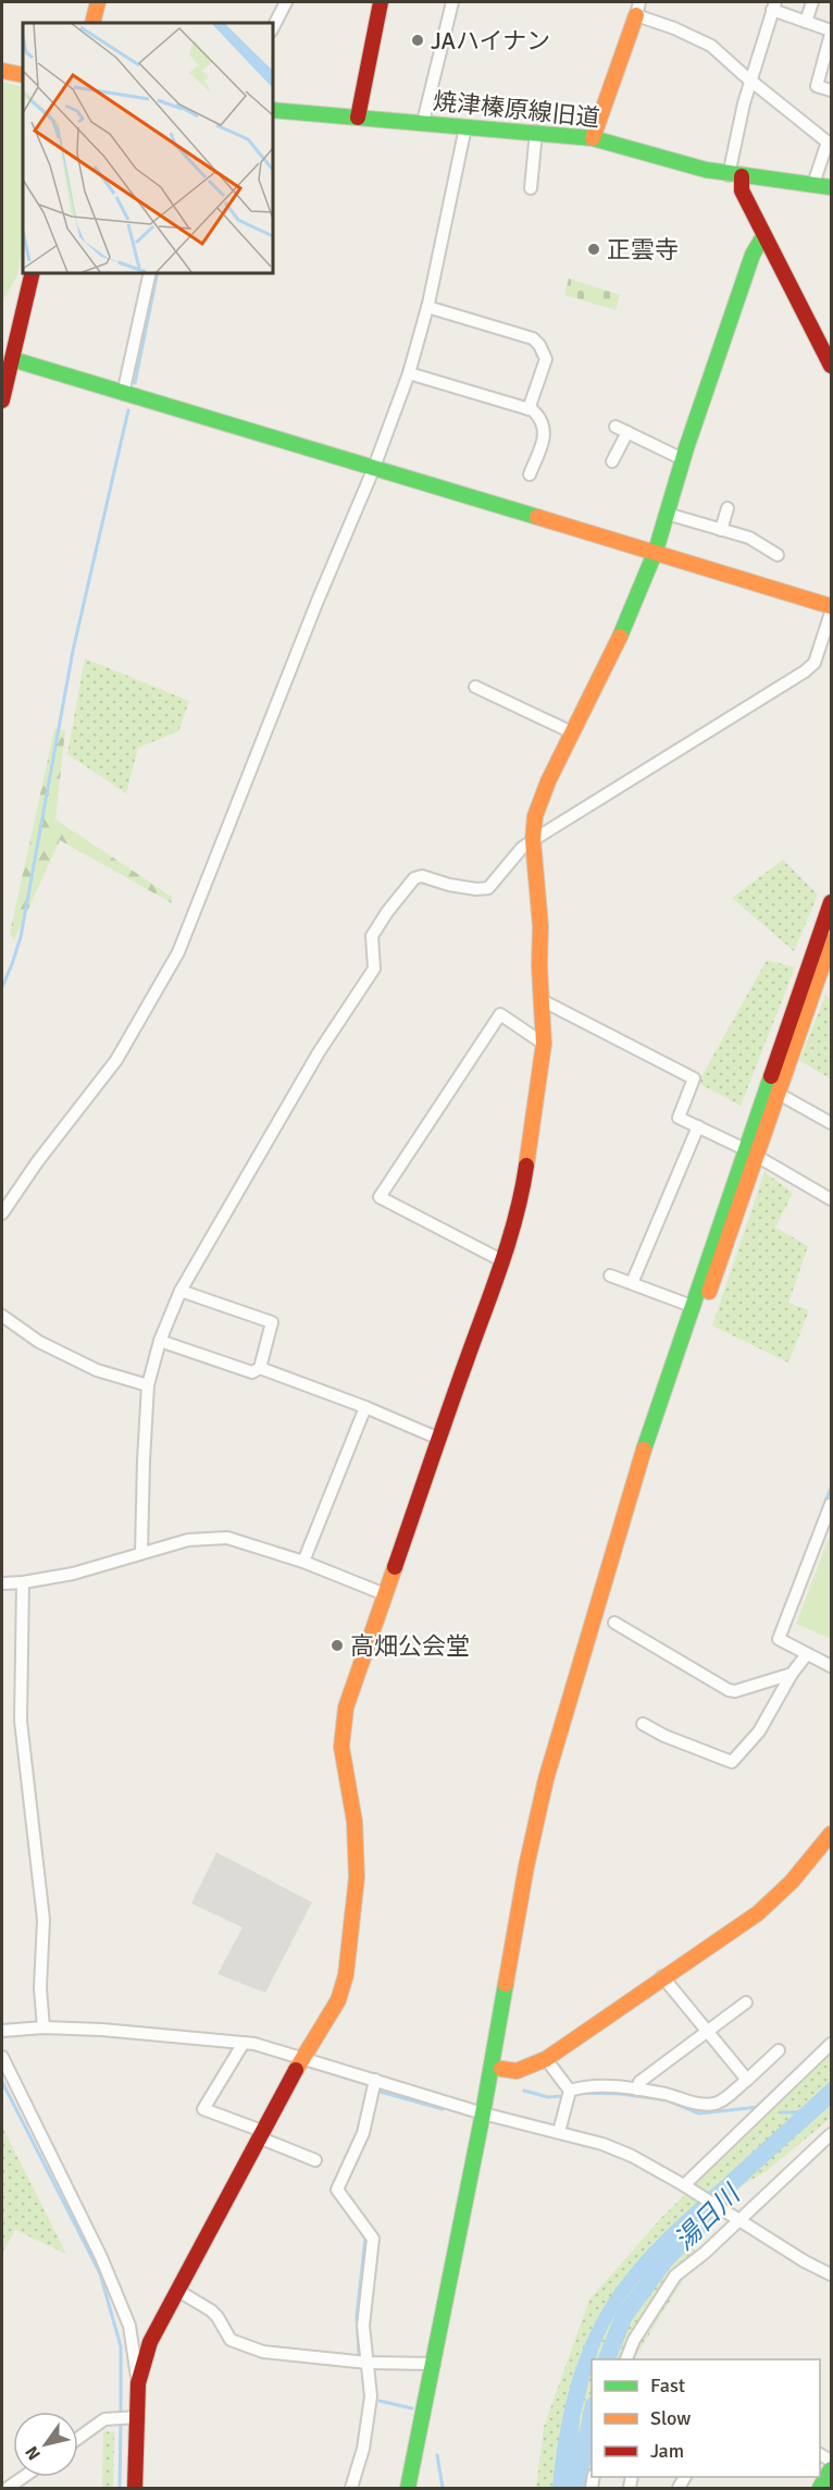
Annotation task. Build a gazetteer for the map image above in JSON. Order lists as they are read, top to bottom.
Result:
{
  "streets": {
    "street": ["焼津榛原線旧道"]
  },
  "water": ["湯日川"],
  "places": ["JAハイナン", "正雲寺", "高畑公会堂"],
  "legend": ["Fast", "Slow", "Jam"],
  "north": "bottom left"
}
